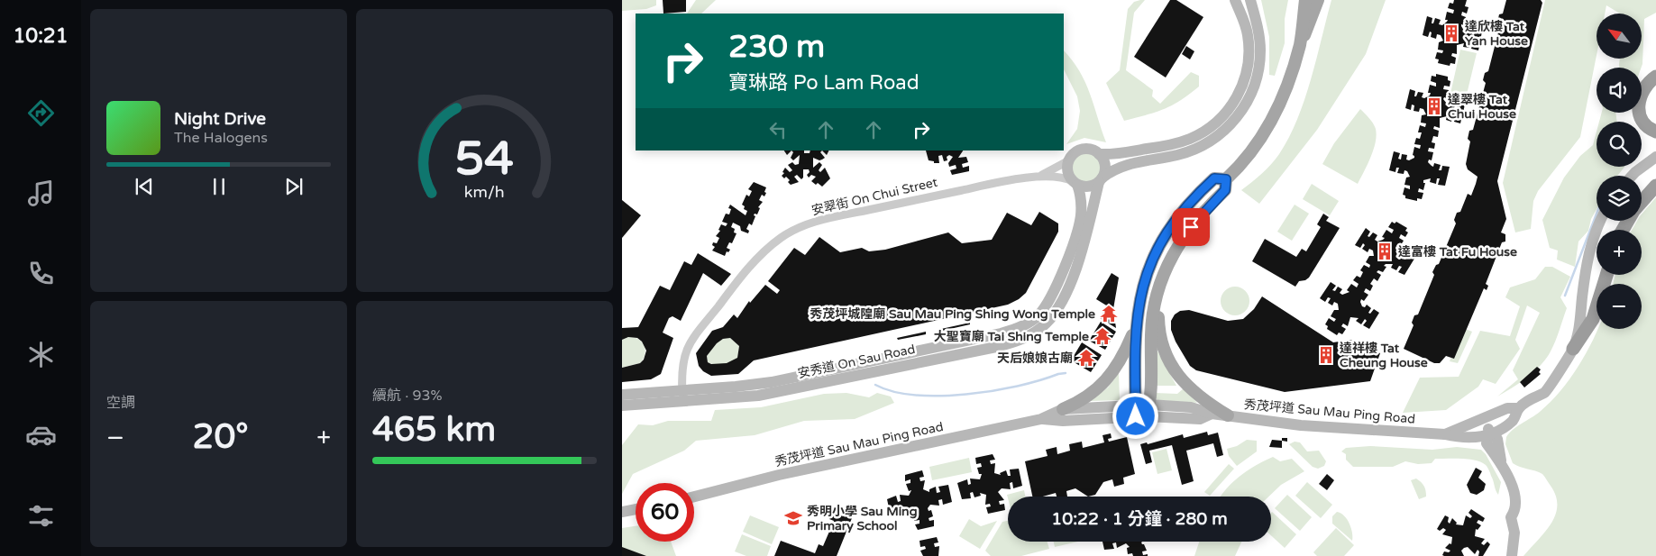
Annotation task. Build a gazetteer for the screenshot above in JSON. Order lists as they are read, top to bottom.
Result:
{
  "streets": {
    "main road": ["安秀道 On Sau Road", "秀茂坪道 Sau Mau Ping Road"],
    "street": ["安翠街 On Chui Street"]
  },
  "crossings": [
    ["安翠街 On Chui Street", "安秀道 On Sau Road"]
  ],
  "places": {
    "building": [
      "達欣樓 Tat Yan House",
      "達翠樓 Tat Chui House",
      "達富樓 Tat Fu House",
      "達祥樓 Tat Cheung House"
    ],
    "temple": ["秀茂坪城隍廟 Sau Mau Ping Shing Wong Temple", "大聖寶廟 Tai Shing Temple", "天后娘娘古廟"],
    "school or university": ["秀明小學 Sau Ming Primary School"]
  },
  "north": "top left",
  "page": {
    "tabs": "10:21",
    "map_buttons": ["+", "−"],
    "turn": ["230 m", "寶琳路 Po Lam Road"],
    "song": ["Night Drive", "The Halogens"],
    "tile": [
      "空調",
      ["續航 · 93%", "465 km"]
    ],
    "heat": ["−", "20°", "+"],
    "limit": "60",
    "trip": "10:22 · 1 分鐘 · 280 m",
    "gauge": ["54", "km/h"]
  }
}
